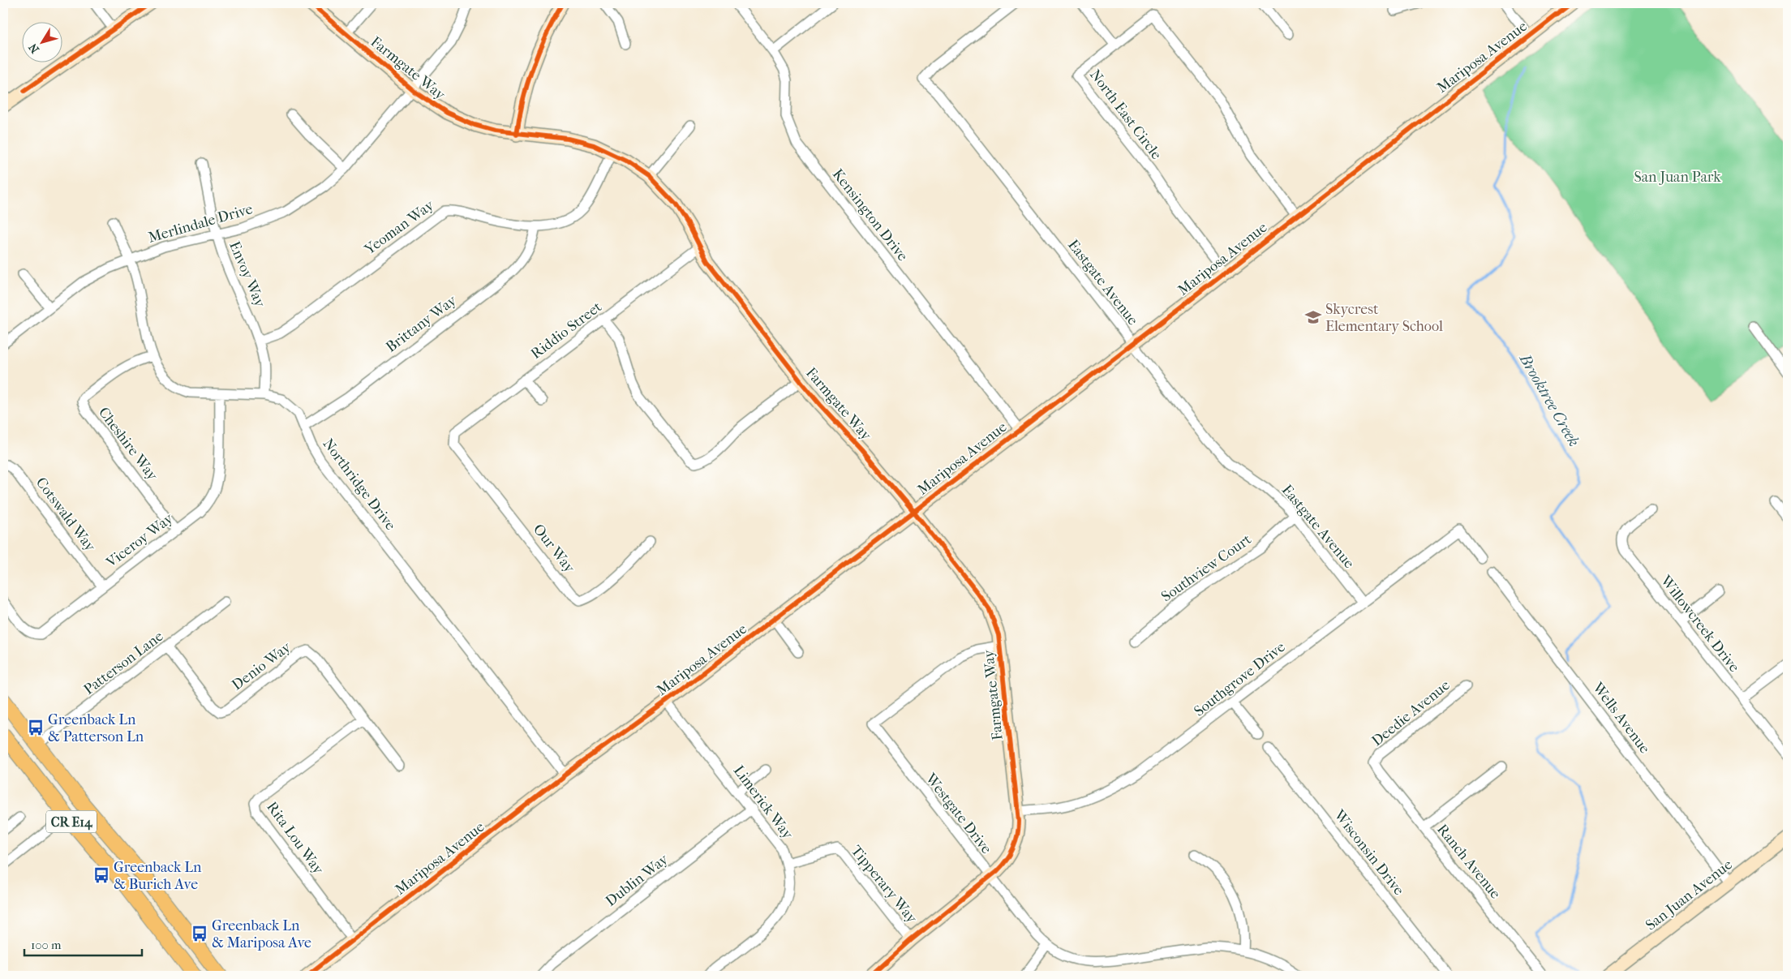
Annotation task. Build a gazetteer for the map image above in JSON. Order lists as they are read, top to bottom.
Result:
{
  "streets": {
    "main road": ["CR E14"],
    "street": [
      "Mariposa Avenue",
      "Farmgate Way",
      "North East Circle",
      "Kensington Drive",
      "Merlindale Drive",
      "Yeoman Way",
      "Envoy Way",
      "Eastgate Avenue",
      "Brittany Way",
      "Riddio Street",
      "Cheshire Way",
      "Northridge Drive",
      "Cotswald Way",
      "Viceroy Way",
      "Our Way",
      "Southview Court",
      "Willowcreek Drive",
      "Patterson Lane",
      "Denio Way",
      "Southgrove Drive",
      "Deedie Avenue",
      "Wells Avenue",
      "Limerick Way",
      "Westgate Drive",
      "Rita Lou Way",
      "Wisconsin Drive",
      "Ranch Avenue",
      "Dublin Way",
      "Tipperary Way",
      "San Juan Avenue"
    ]
  },
  "crossings": [
    ["Mariposa Avenue", "Farmgate Way"],
    ["Mariposa Avenue", "North East Circle"],
    ["Mariposa Avenue", "Kensington Drive"],
    ["Mariposa Avenue", "Eastgate Avenue"],
    ["Mariposa Avenue", "Northridge Drive"],
    ["Mariposa Avenue", "Limerick Way"],
    ["Mariposa Avenue", "Rita Lou Way"],
    ["Farmgate Way", "Merlindale Drive"],
    ["Farmgate Way", "Yeoman Way"],
    ["Farmgate Way", "Riddio Street"],
    ["Farmgate Way", "Southgrove Drive"],
    ["Farmgate Way", "Westgate Drive"],
    ["Farmgate Way", "Tipperary Way"],
    ["Merlindale Drive", "Envoy Way"],
    ["Merlindale Drive", "Northridge Drive"],
    ["Yeoman Way", "Envoy Way"],
    ["Yeoman Way", "Brittany Way"],
    ["Envoy Way", "Northridge Drive"],
    ["Eastgate Avenue", "Southview Court"],
    ["Eastgate Avenue", "Southgrove Drive"],
    ["Brittany Way", "Northridge Drive"],
    ["Riddio Street", "Our Way"],
    ["Cheshire Way", "Northridge Drive"],
    ["Cheshire Way", "Viceroy Way"],
    ["Northridge Drive", "Viceroy Way"],
    ["Cotswald Way", "Viceroy Way"],
    ["Patterson Lane", "Denio Way"],
    ["Patterson Lane", "CR E14"],
    ["Denio Way", "Rita Lou Way"],
    ["Deedie Avenue", "Ranch Avenue"],
    ["Wells Avenue", "San Juan Avenue"],
    ["Limerick Way", "Dublin Way"],
    ["Limerick Way", "Tipperary Way"]
  ],
  "water": ["Brooktree Creek"],
  "parks": ["San Juan Park"],
  "places": {
    "school or university": ["Skycrest Elementary School"],
    "bus stop": ["Greenback Ln & Patterson Ln", "Greenback Ln & Burich Ave", "Greenback Ln & Mariposa Ave"]
  },
  "scale_bar": "100 m",
  "north": "bottom left"
}
